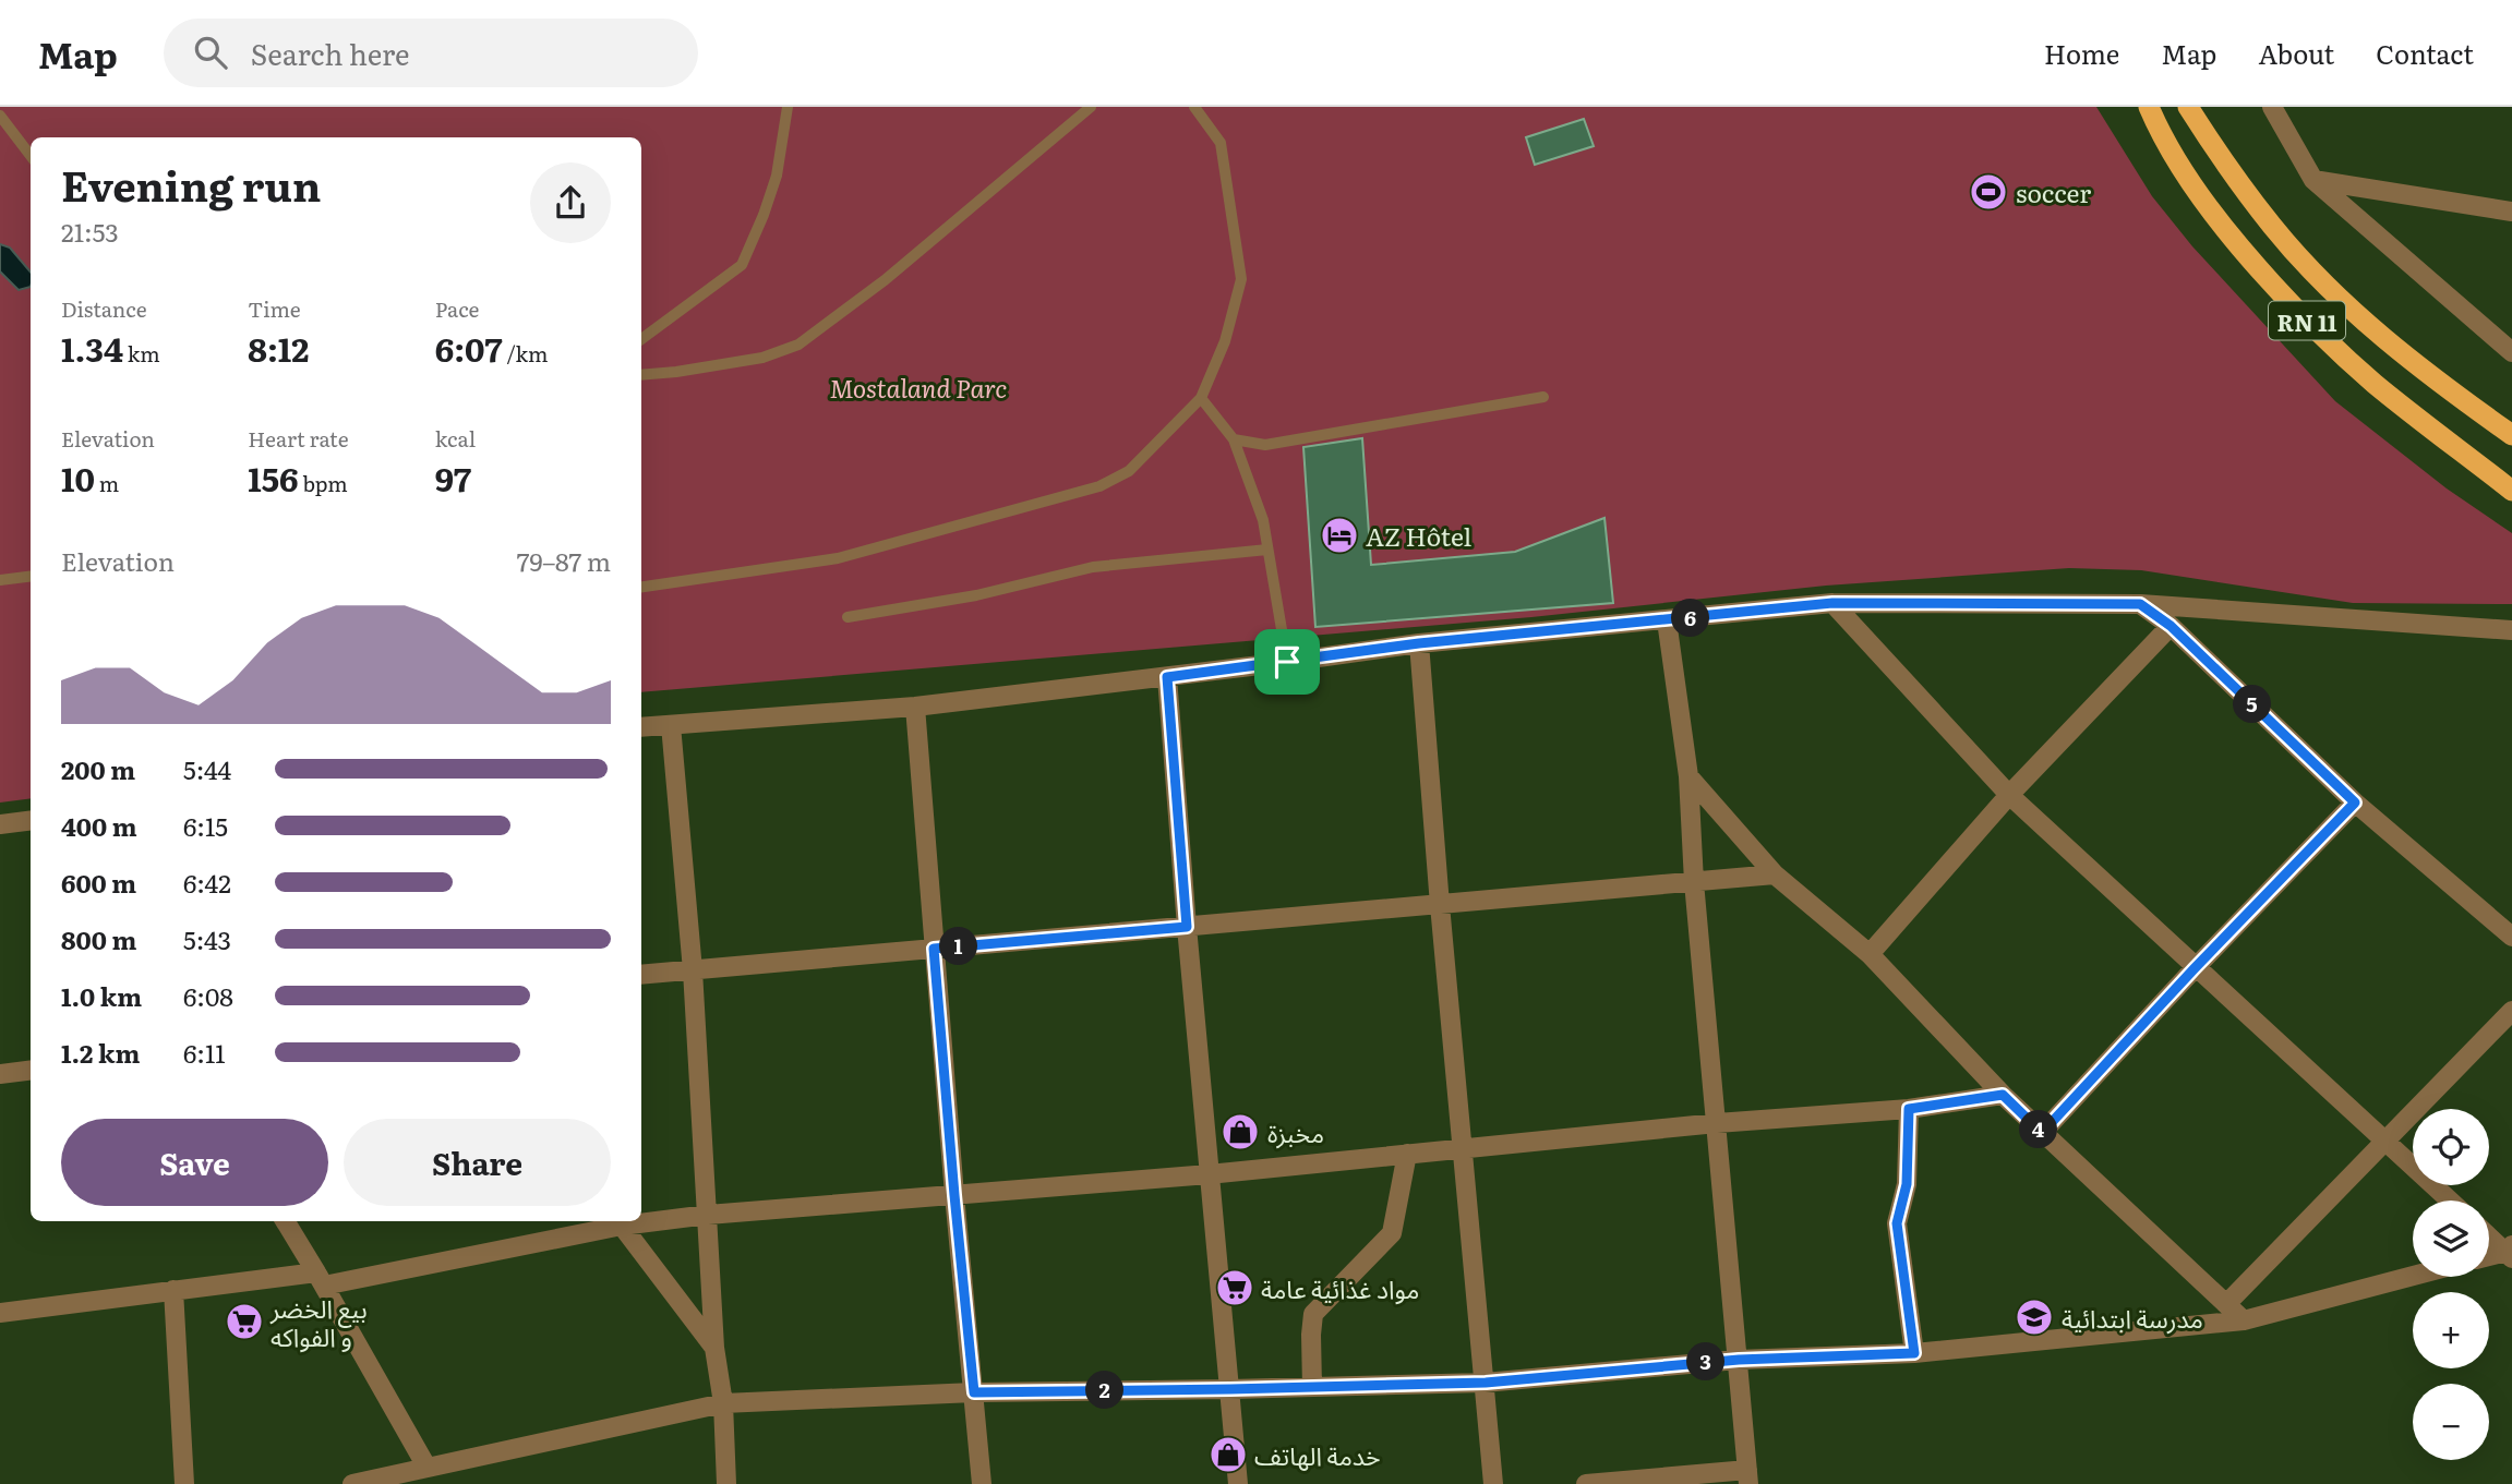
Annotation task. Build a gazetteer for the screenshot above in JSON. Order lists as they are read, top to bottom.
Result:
{
  "streets": {
    "highway": ["RN 11"]
  },
  "parks": ["Mostaland Parc"],
  "places": {
    "sports": ["soccer"],
    "hotel": ["AZ Hôtel"],
    "shop": ["مخبزة", "خدمة الهاتف"],
    "supermarket": ["مواد غذائية عامة", "بيع الخضر و الفواكه"],
    "school or university": ["مدرسة ابتدائية"]
  },
  "page": {
    "header": "Map",
    "search": "Search here",
    "nav": [
      "Home",
      "Map",
      "About",
      "Contact"
    ],
    "heading": ["Evening run", "21:53"],
    "stats": [
      ["Distance", "1.34 km"],
      ["Time", "8:12"],
      ["Pace", "6:07 /km"],
      ["Elevation", "10 m"],
      ["Heart rate", "156 bpm"],
      ["kcal", "97"]
    ],
    "chart": ["Elevation", "79–87 m"],
    "pins": [
      "6",
      "5",
      "1",
      "4",
      "3",
      "2"
    ],
    "list": [
      {
        "name": "200 m",
        "note": "5:44"
      },
      {
        "name": "400 m",
        "note": "6:15"
      },
      {
        "name": "600 m",
        "note": "6:42"
      },
      {
        "name": "800 m",
        "note": "5:43"
      },
      {
        "name": "1.0 km",
        "note": "6:08"
      },
      {
        "name": "1.2 km",
        "note": "6:11"
      }
    ],
    "buttons": ["Save", "Share"],
    "map_buttons": ["+", "−"]
  }
}
